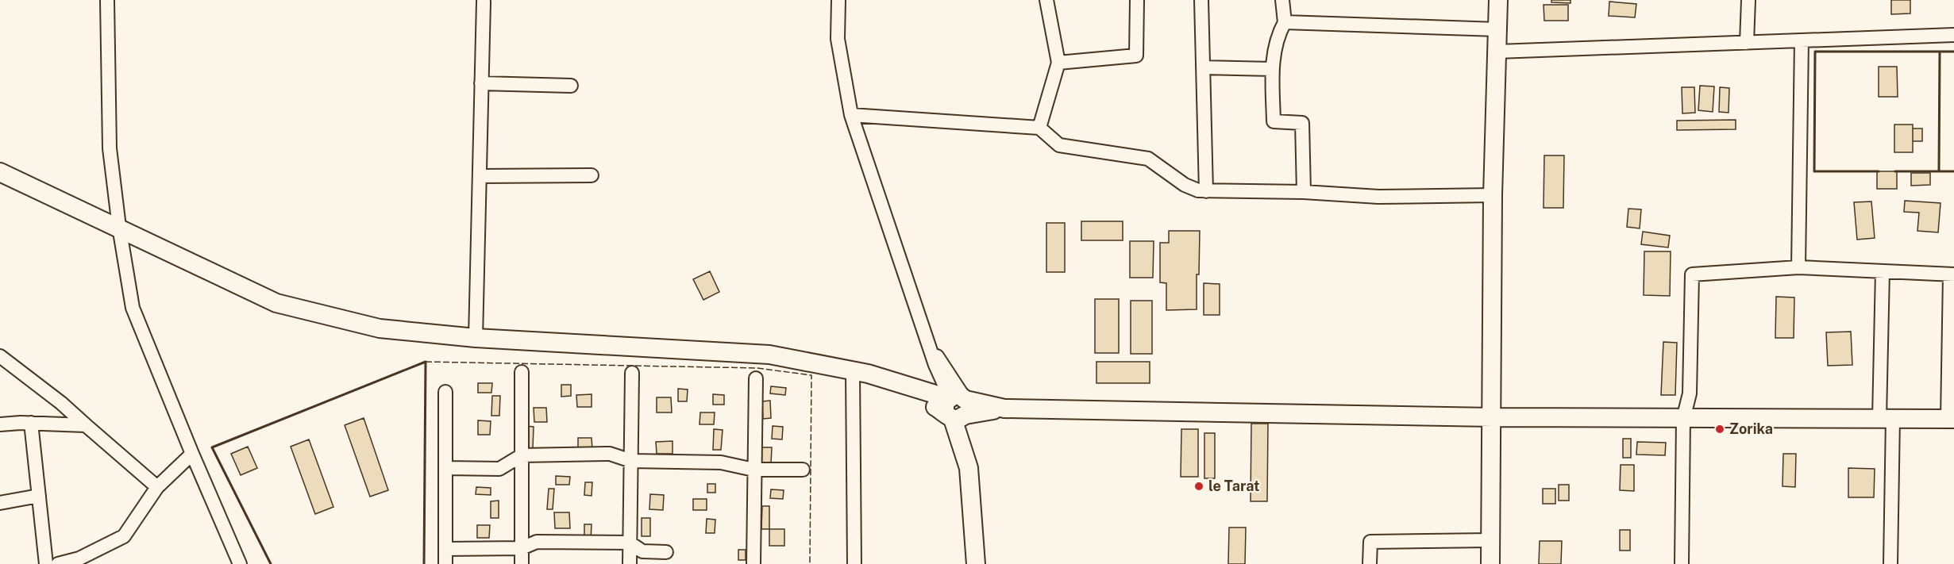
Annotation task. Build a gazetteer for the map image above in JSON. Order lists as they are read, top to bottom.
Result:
{
  "places": ["Zorika", "le Tarat"]
}
